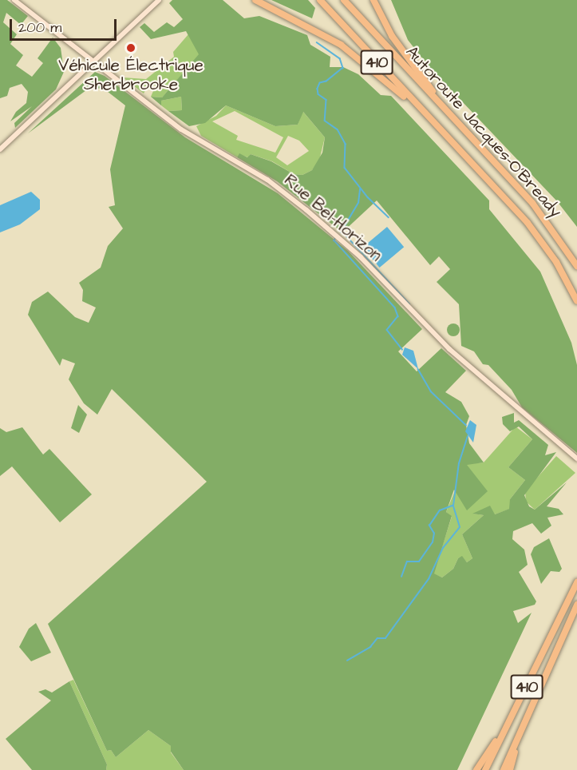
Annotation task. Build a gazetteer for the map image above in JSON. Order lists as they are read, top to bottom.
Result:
{
  "streets": {
    "highway": ["410", "Autoroute Jacques-O'Bready"],
    "street": ["Rue Bel-Horizon"]
  },
  "places": ["Véhicule Électrique Sherbrooke"],
  "scale_bar": "200 m"
}
